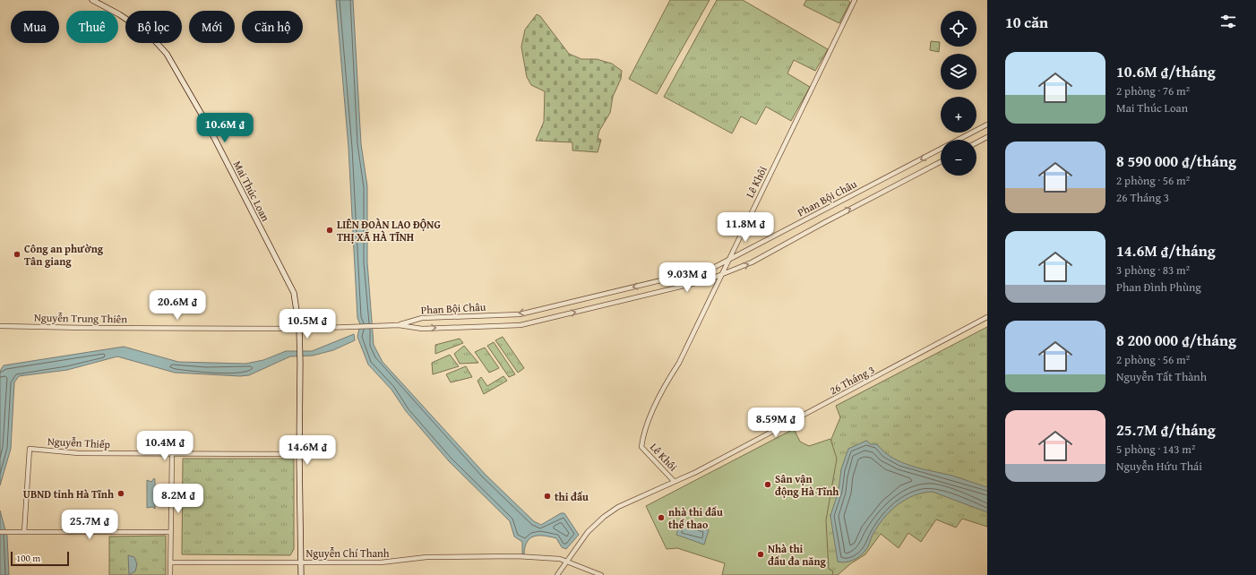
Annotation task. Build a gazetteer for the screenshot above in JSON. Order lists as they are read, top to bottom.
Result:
{
  "streets": {
    "main road": ["Mai Thúc Loan"],
    "street": [
      "Lê Khôi",
      "Phan Bội Châu",
      "Nguyễn Trung Thiên",
      "26 Tháng 3",
      "Nguyễn Thiếp",
      "Nguyễn Chí Thanh"
    ]
  },
  "crossings": [
    ["Lê Khôi", "Phan Bội Châu"],
    ["Lê Khôi", "26 Tháng 3"],
    ["Mai Thúc Loan", "Nguyễn Trung Thiên"],
    ["Mai Thúc Loan", "Nguyễn Thiếp"],
    ["Mai Thúc Loan", "Nguyễn Chí Thanh"],
    ["Phan Bội Châu", "Nguyễn Trung Thiên"],
    ["26 Tháng 3", "Nguyễn Chí Thanh"]
  ],
  "places": [
    "LIÊN ĐOÀN LAO ĐỘNG THỊ XÃ HÀ TĨNH",
    "Công an phường Tân giang",
    "Sân vận động Hà Tĩnh",
    "UBND tỉnh Hà Tĩnh",
    "thi đấu",
    "nhà thi đấu thể thao",
    "Nhà thi đấu đa năng"
  ],
  "scale_bar": "100 m",
  "page": {
    "heading": "10 căn",
    "map_buttons": ["+", "−"],
    "chip": [
      "Mua",
      "Thuê",
      "Bộ lọc",
      "Mới",
      "Căn hộ"
    ],
    "list": [
      {
        "name": "10.6M ₫/tháng",
        "note": "2 phòng · 76 m² · Mai Thúc Loan"
      },
      {
        "name": "8 590 000 ₫/tháng",
        "note": "2 phòng · 56 m² · 26 Tháng 3"
      },
      {
        "name": "14.6M ₫/tháng",
        "note": "3 phòng · 83 m² · Phan Đình Phùng"
      },
      {
        "name": "8 200 000 ₫/tháng",
        "note": "2 phòng · 56 m² · Nguyễn Tất Thành"
      },
      {
        "name": "25.7M ₫/tháng",
        "note": "5 phòng · 143 m² · Nguyễn Hứu Thái"
      }
    ],
    "price": [
      "10.6M ₫",
      "11.8M ₫",
      "9.03M ₫",
      "20.6M ₫",
      "10.5M ₫",
      "8.59M ₫",
      "10.4M ₫",
      "14.6M ₫",
      "8.2M ₫",
      "25.7M ₫"
    ],
    "scale": "100 m"
  }
}
